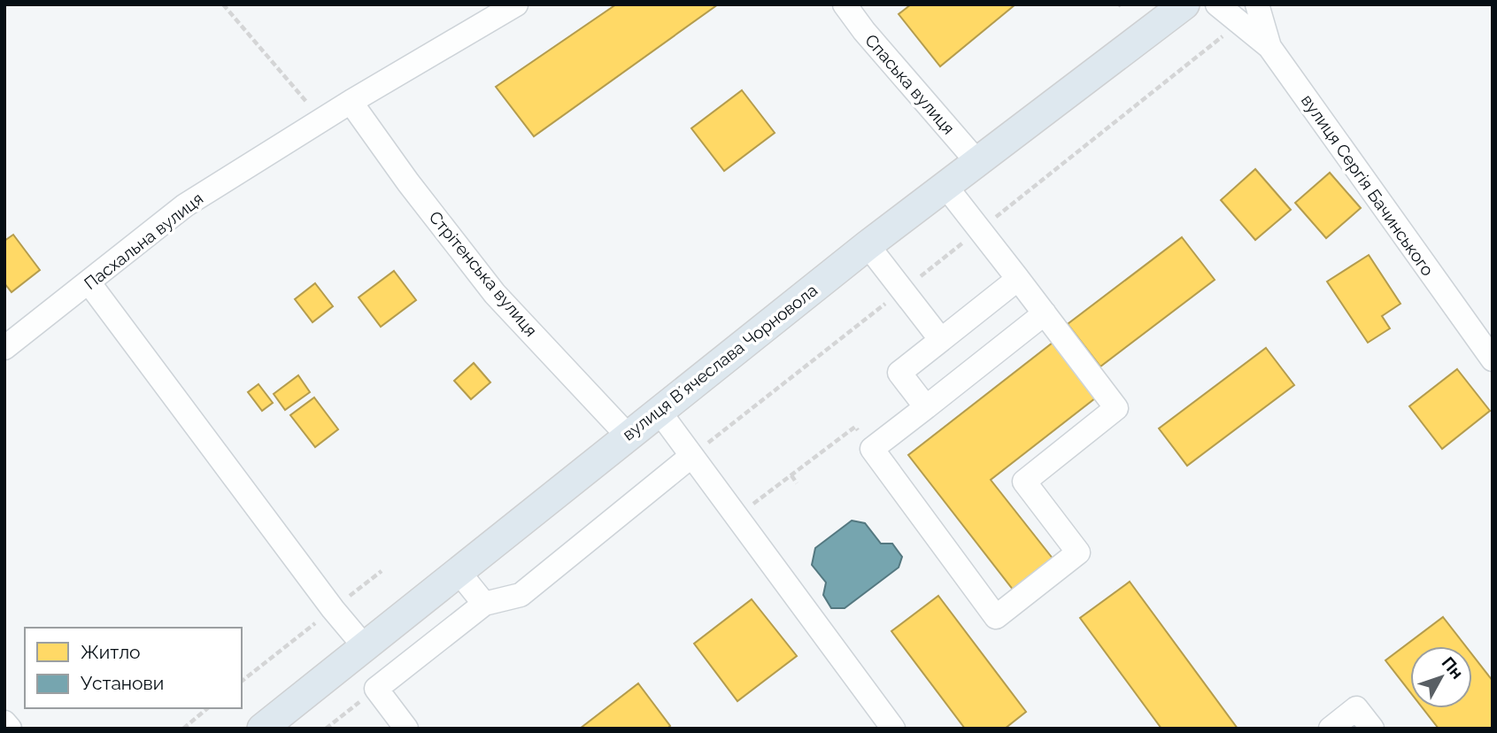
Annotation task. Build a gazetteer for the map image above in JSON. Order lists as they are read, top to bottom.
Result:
{
  "streets": {
    "main road": ["вулиця Вʼячеслава Чорновола"],
    "street": [
      "Спаська вулиця",
      "вулиця Сергія Бачинського",
      "Пасхальна вулиця",
      "Стрітенська вулиця"
    ]
  },
  "crossings": [
    ["Спаська вулиця", "вулиця Вʼячеслава Чорновола"],
    ["Пасхальна вулиця", "Стрітенська вулиця"],
    ["Стрітенська вулиця", "вулиця Вʼячеслава Чорновола"]
  ],
  "legend": ["Житло", "Установи"],
  "north": "top right"
}
